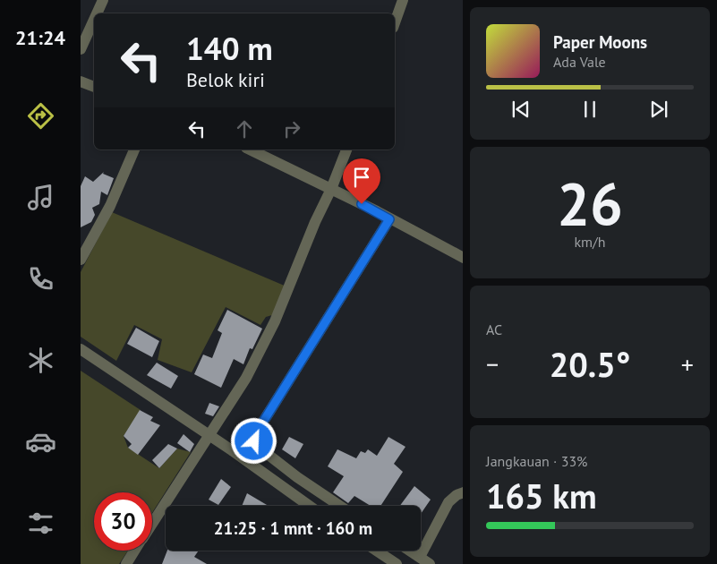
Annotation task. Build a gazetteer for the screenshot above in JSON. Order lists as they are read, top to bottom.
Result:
{
  "page": {
    "tabs": "21:24",
    "turn": ["140 m", "Belok kiri"],
    "song": ["Paper Moons", "Ada Vale"],
    "tile": [
      ["26", "km/h"],
      "AC",
      ["Jangkauan · 33%", "165 km"]
    ],
    "heat": ["−", "20.5°", "+"],
    "limit": "30",
    "trip": "21:25 · 1 mnt · 160 m"
  }
}
